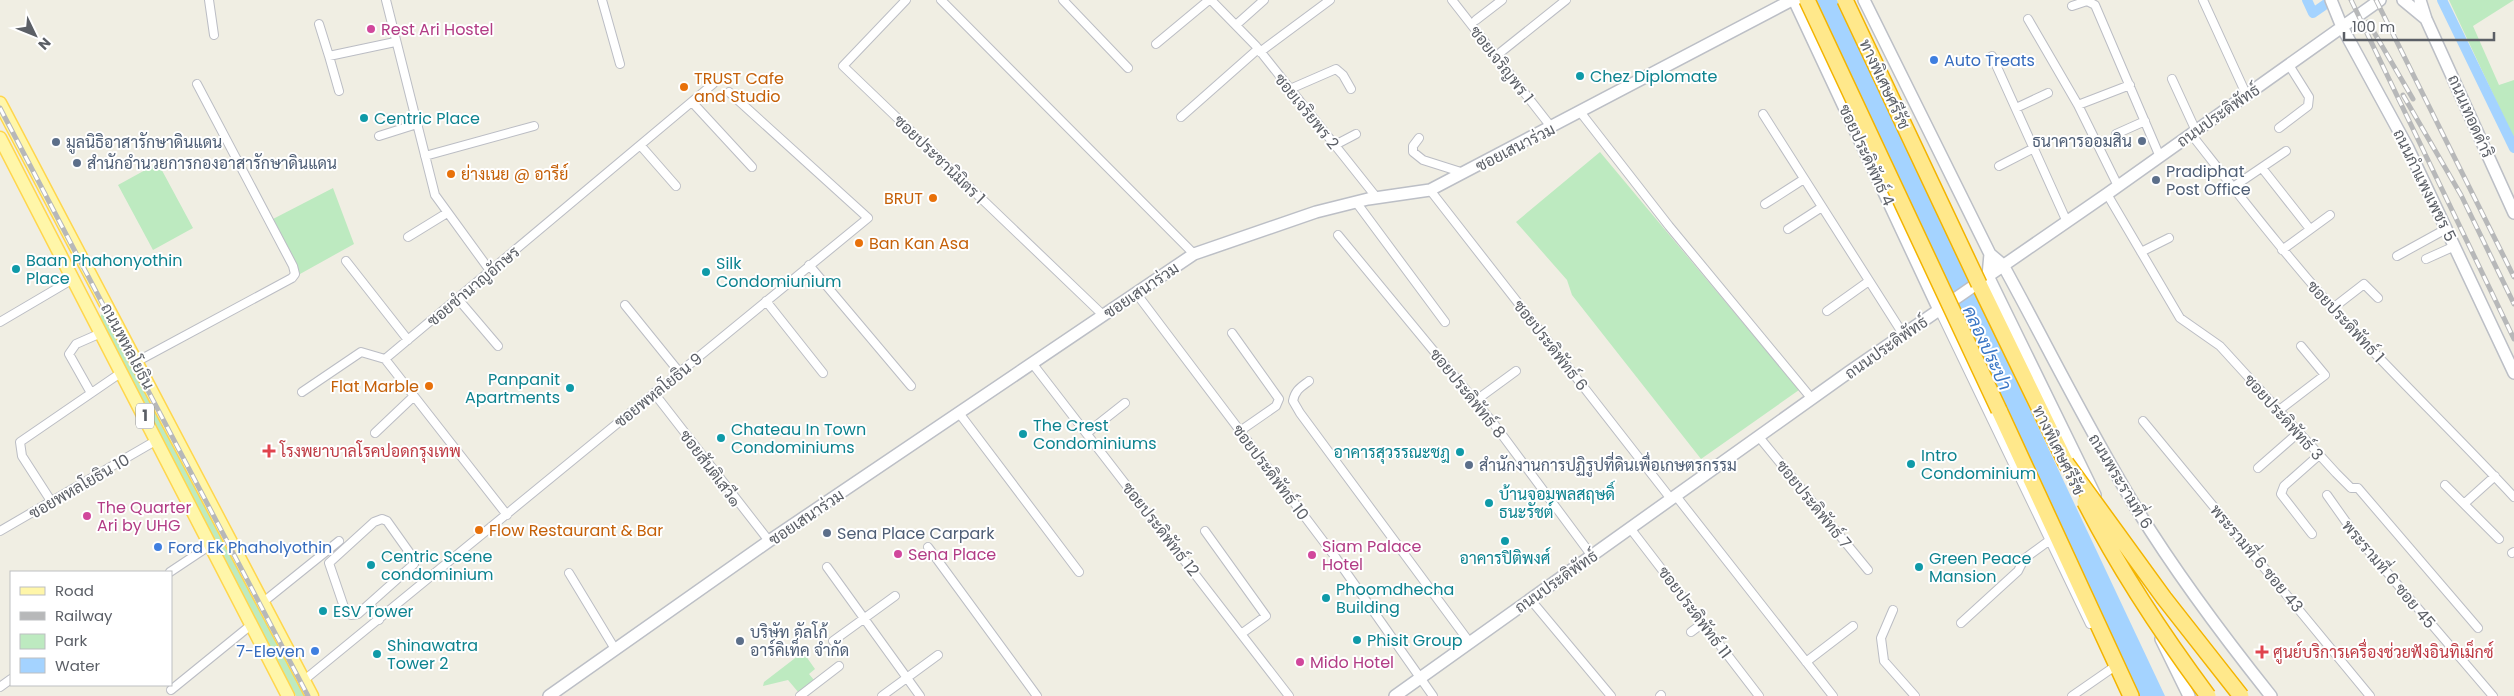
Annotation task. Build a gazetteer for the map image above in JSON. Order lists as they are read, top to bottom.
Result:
{
  "streets": {
    "highway": ["ทางพิเศษศรีรัช"],
    "main road": [
      "ถนนประดิพัทธ์",
      "ถนนเทอดดำริ",
      "ซอยเสนาร่วม",
      "ซอยประดิพัทธ์ 4",
      "ถนนกำแพงเพชร 5",
      "ถนนพหลโยธิน",
      "1",
      "ถนนพระรามที่ 6"
    ],
    "street": [
      "ซอยเจริญพร 1",
      "ซอยเจริยพร 2",
      "ซอยประชานิมิตร 1",
      "ซอยชำนาญอักษร",
      "ซอยประดิพัทธ์ 1",
      "ซอยประดิพัทธ์ 6",
      "ซอยพหลโยธิน 9",
      "ซอยประดิพัทธ์ 8",
      "ซอยประดิพัทธ์ 3",
      "ซอยสันติเสวี๑",
      "ซอยประดิพัทธ์ 10",
      "ซอยพหลโยธิน 10",
      "ซอยประดิพัทธ์ 7",
      "ซอยประดิพัทธ์ 12",
      "พระรามที่ 6 ซอย 43",
      "พระรามที่ 6 ซอย 45",
      "ซอยประดิพัทธ์ 11"
    ]
  },
  "crossings": [
    ["ซอยเจริญพร 1", "ซอยเสนาร่วม"],
    ["ซอยเจริยพร 2", "ซอยเสนาร่วม"],
    ["ถนนประดิพัทธ์", "ซอยประดิพัทธ์ 4"],
    ["ถนนประดิพัทธ์", "ถนนกำแพงเพชร 5"],
    ["ถนนประดิพัทธ์", "ซอยประดิพัทธ์ 1"],
    ["ถนนประดิพัทธ์", "ซอยประดิพัทธ์ 6"],
    ["ถนนประดิพัทธ์", "ซอยประดิพัทธ์ 8"],
    ["ถนนประดิพัทธ์", "ซอยประดิพัทธ์ 3"],
    ["ถนนประดิพัทธ์", "ซอยประดิพัทธ์ 10"],
    ["ถนนประดิพัทธ์", "ถนนพระรามที่ 6"],
    ["ถนนประดิพัทธ์", "ซอยประดิพัทธ์ 7"],
    ["ถนนประดิพัทธ์", "ซอยประดิพัทธ์ 11"],
    ["ซอยเสนาร่วม", "ซอยประดิพัทธ์ 4"],
    ["ซอยเสนาร่วม", "ซอยประชานิมิตร 1"],
    ["ซอยเสนาร่วม", "ซอยประดิพัทธ์ 6"],
    ["ซอยเสนาร่วม", "ซอยสันติเสวี๑"],
    ["ซอยเสนาร่วม", "ซอยประดิพัทธ์ 10"],
    ["ซอยเสนาร่วม", "ซอยประดิพัทธ์ 12"],
    ["ถนนพหลโยธิน", "ซอยพหลโยธิน 9"],
    ["ถนนพหลโยธิน", "ซอยพหลโยธิน 10"],
    ["ซอยพหลโยธิน 9", "ซอยสันติเสวี๑"]
  ],
  "water": ["คลองประปา"],
  "places": {
    "other": [
      "Rest Ari Hostel",
      "Auto Treats",
      "Chez Diplomate",
      "TRUST Cafe and Studio",
      "Centric Place",
      "ธนาคารออมสิน",
      "มูลนิธิอาสารักษาดินแดน",
      "สำนักอำนวยการกองอาสารักษาดินแดน",
      "ย่างเนย @ อารีย์",
      "Pradiphat Post Office",
      "BRUT",
      "Ban Kan Asa",
      "Baan Phahonyothin Place",
      "Silk Condomiunium",
      "Flat Marble",
      "Panpanit Apartments",
      "The Crest Condominiums",
      "Chateau In Town Condominiums",
      "อาคารสุวรรณะชฎ",
      "Intro Condominium",
      "สำนักงานการปฏิรูปที่ดินเพื่อเกษตรกรรม",
      "บ้านจอมพลสฤษดิ์ ธนะรัชต์",
      "The Quarter Ari by UHG",
      "Flow Restaurant & Bar",
      "Sena Place Carpark",
      "อาคารปิติพงศ์",
      "Ford Ek Phaholyothin",
      "Sena Place",
      "Siam Palace Hotel",
      "Centric Scene condominium",
      "Green Peace Mansion",
      "Phoomdhecha Building",
      "ESV Tower",
      "Phisit Group",
      "บริษัท อัลโก้ อาร์คิเท็ค จำกัด",
      "7-Eleven",
      "Shinawatra Tower 2",
      "Mido Hotel"
    ],
    "health": ["โรงพยาบาลโรคปอดกรุงเทพ", "ศูนย์บริการเครื่องช่วยฟังอินทิเม็กซ์"]
  },
  "legend": [
    "Road",
    "Railway",
    "Park",
    "Water"
  ],
  "scale_bar": "100 m",
  "north": "bottom right"
}
